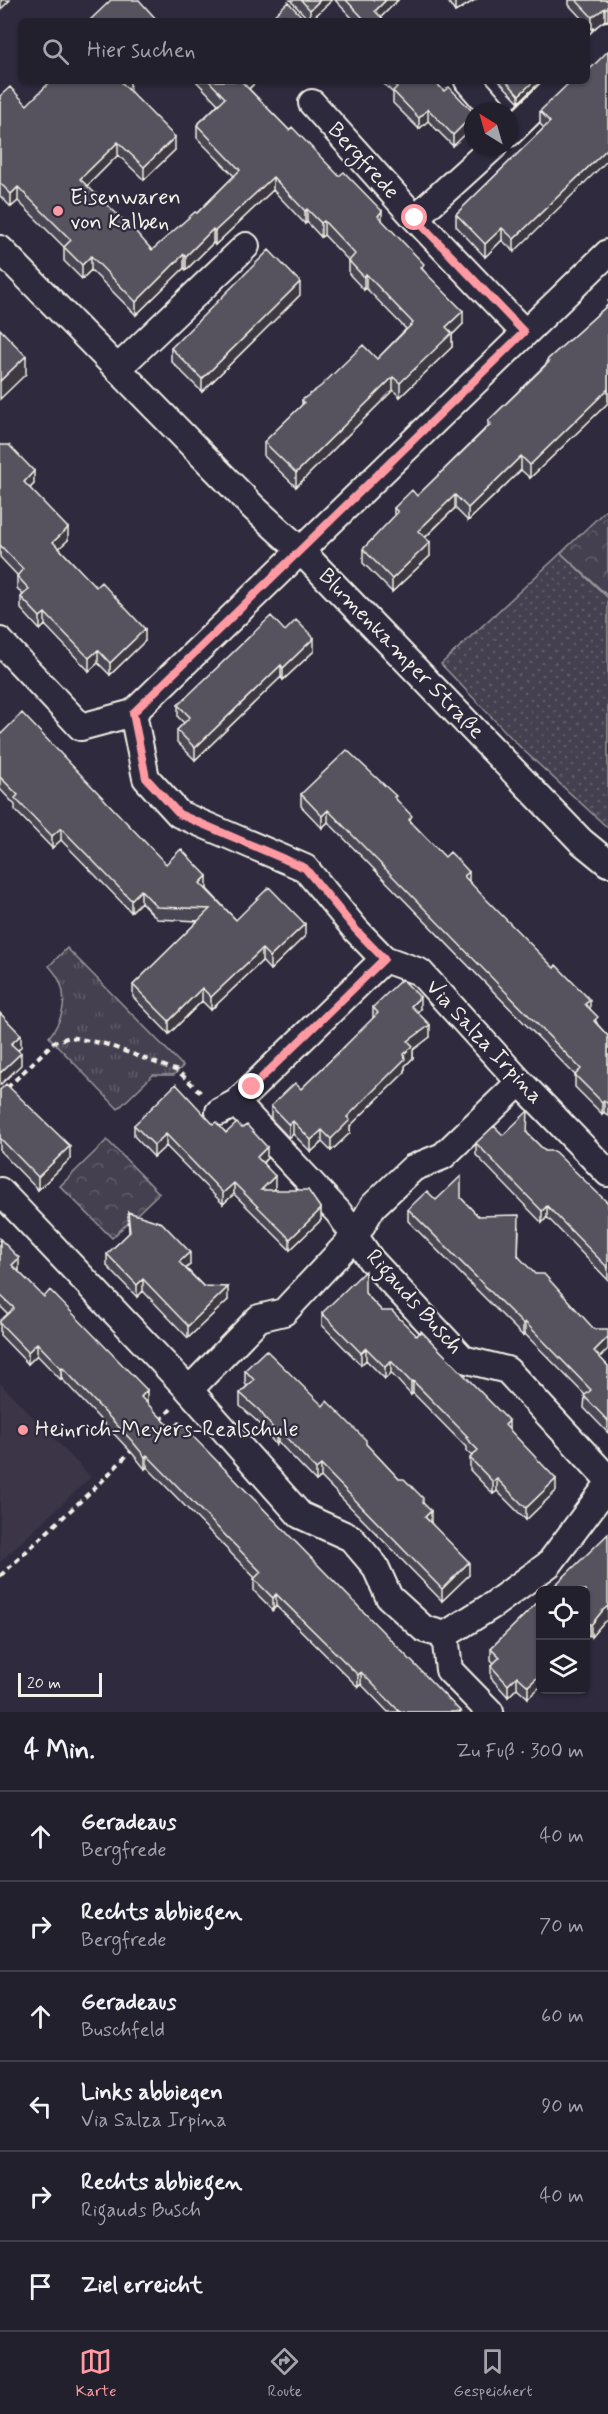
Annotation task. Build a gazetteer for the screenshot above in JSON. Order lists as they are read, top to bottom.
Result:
{
  "streets": {
    "street": [
      "Bergfrede",
      "Blumenkamper Straße",
      "Via Salza Irpina",
      "Rigauds Busch"
    ]
  },
  "crossings": [
    ["Via Salza Irpina", "Rigauds Busch"]
  ],
  "places": ["Eisenwaren von Kalben", "Heinrich-Meyers-Realschule"],
  "scale_bar": "20 m",
  "north": "top left",
  "page": {
    "search": "Hier suchen",
    "scale": "20 m",
    "heading": ["4 Min.", "Zu Fuß · 300 m"],
    "list": [
      ["Geradeaus", "Bergfrede", "40 m"],
      ["Rechts abbiegen", "Bergfrede", "70 m"],
      ["Geradeaus", "Buschfeld", "60 m"],
      ["Links abbiegen", "Via Salza Irpina", "90 m"],
      ["Rechts abbiegen", "Rigauds Busch", "40 m"],
      "Ziel erreicht"
    ],
    "nav": ["Karte", "Route", "Gespeichert"]
  }
}
